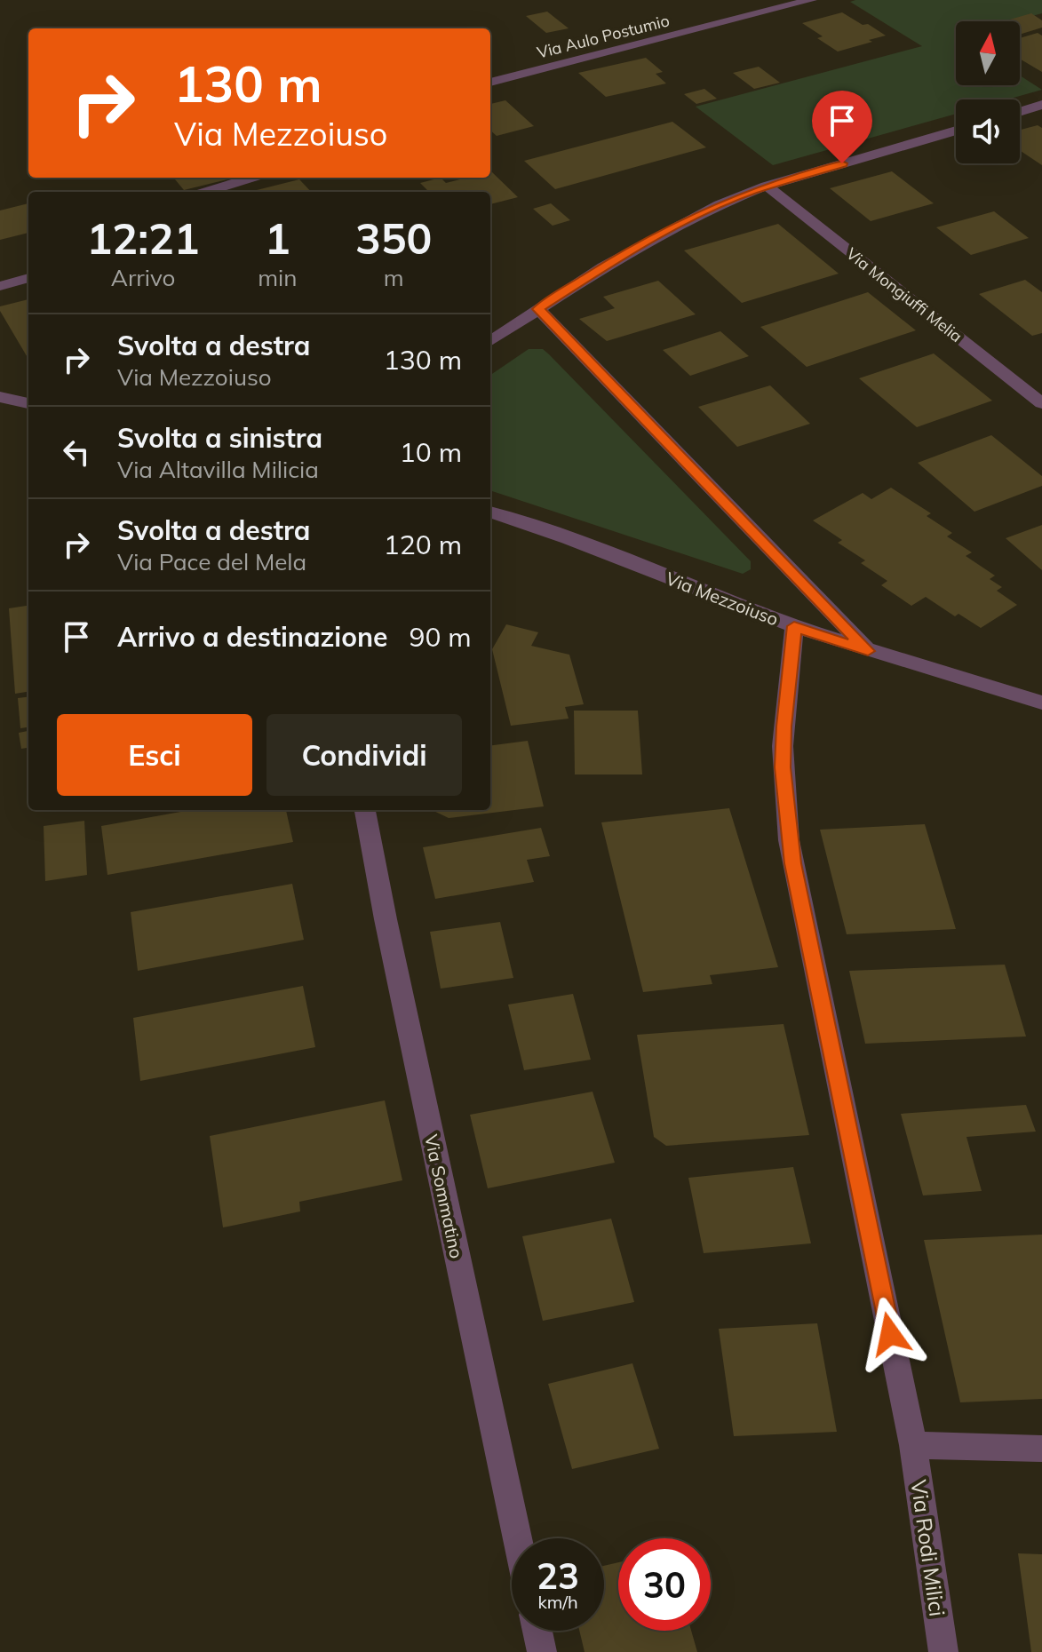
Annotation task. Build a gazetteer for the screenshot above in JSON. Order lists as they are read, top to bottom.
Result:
{
  "streets": {
    "street": [
      "Via Aulo Postumio",
      "Via Mongiuffi Melia",
      "Via Mezzoiuso",
      "Via Sommatino",
      "Via Rodi Milici"
    ]
  },
  "crossings": [
    ["Via Mezzoiuso", "Via Rodi Milici"]
  ],
  "north": "top",
  "page": {
    "turn": ["130 m", "Via Mezzoiuso"],
    "eta": [
      "12:21",
      "Arrivo",
      "1",
      "min",
      "350",
      "m"
    ],
    "list": [
      {
        "name": "Svolta a destra",
        "note": "Via Mezzoiuso",
        "value": "130 m"
      },
      {
        "name": "Svolta a sinistra",
        "note": "Via Altavilla Milicia",
        "value": "10 m"
      },
      {
        "name": "Svolta a destra",
        "note": "Via Pace del Mela",
        "value": "120 m"
      },
      {
        "name": "Arrivo a destinazione",
        "value": "90 m"
      }
    ],
    "buttons": ["Esci", "Condividi"],
    "speed": "23 km/h",
    "limit": "30"
  }
}
